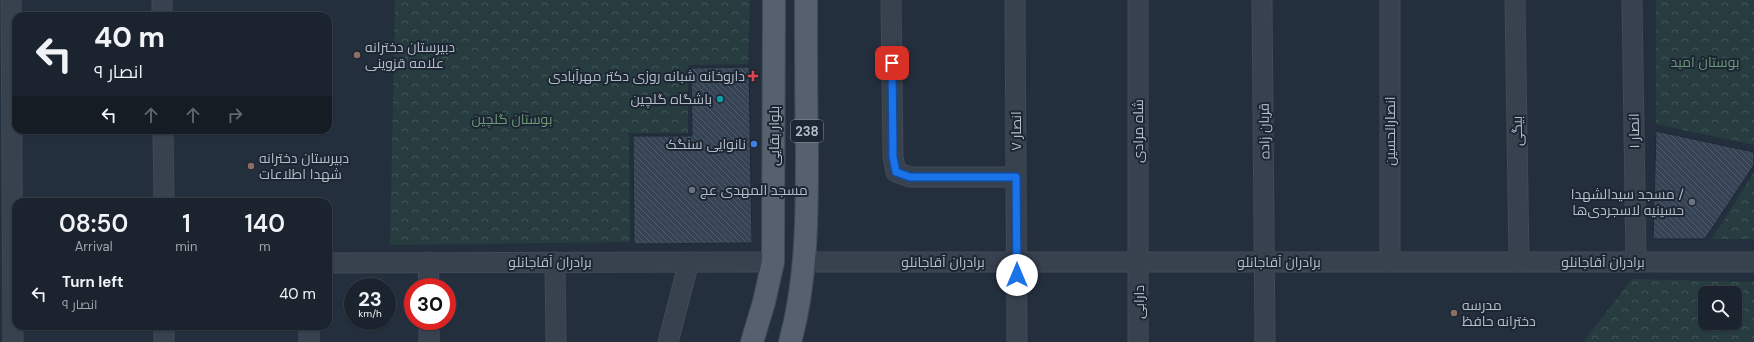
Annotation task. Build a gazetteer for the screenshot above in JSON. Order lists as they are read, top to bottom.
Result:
{
  "streets": {
    "main road": ["238", "بلوار بقایی"],
    "street": [
      "انصار ۷",
      "شاه مرادی",
      "قربان زاده",
      "انصارالحسین",
      "بیگی",
      "انصار ۱",
      "برادران آقاجانلو",
      "دارابی"
    ]
  },
  "crossings": [
    ["238", "برادران آقاجانلو"],
    ["انصار ۷", "برادران آقاجانلو"],
    ["شاه مرادی", "برادران آقاجانلو"],
    ["شاه مرادی", "دارابی"],
    ["قربان زاده", "برادران آقاجانلو"],
    ["انصارالحسین", "برادران آقاجانلو"],
    ["بیگی", "برادران آقاجانلو"],
    ["انصار ۱", "برادران آقاجانلو"],
    ["بلوار بقایی", "برادران آقاجانلو"],
    ["برادران آقاجانلو", "دارابی"]
  ],
  "parks": ["بوستان امید", "بوستان گلچین"],
  "places": {
    "other": [
      "دبیرستان دخترانه علامه قزوینی",
      "باشگاه گلچین",
      "نانوایی سنگک",
      "دبیرستان دخترانه شهدا اطلاعات",
      "مسجد المهدی عج",
      "مسجد سیدالشهدا / حسینیه لاسجردی‌ها",
      "مدرسه دخترانه حافظ"
    ],
    "health": ["داروخانه شبانه روزی دکتر مهرآبادی"]
  },
  "page": {
    "turn": ["40 m", "انصار ۹"],
    "eta": [
      "08:50",
      "Arrival",
      "1",
      "min",
      "140",
      "m"
    ],
    "list": [
      {
        "name": "Turn left",
        "note": "انصار ۹",
        "value": "40 m"
      }
    ],
    "speed": "23 km/h",
    "limit": "30"
  }
}
